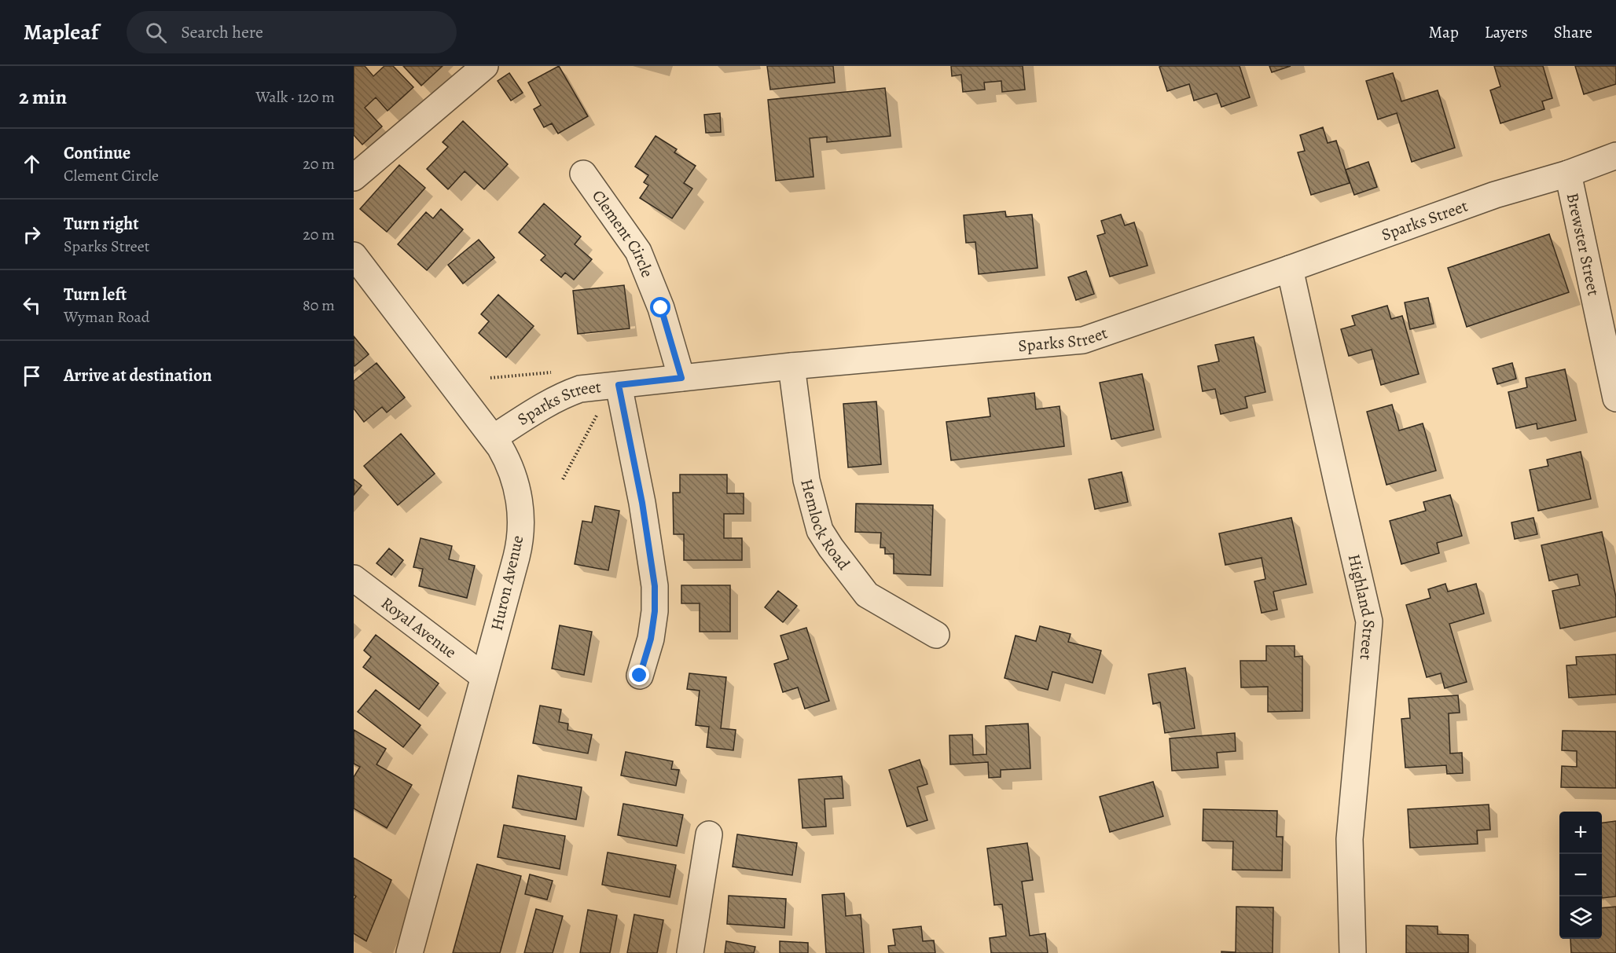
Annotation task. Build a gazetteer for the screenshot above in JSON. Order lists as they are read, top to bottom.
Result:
{
  "streets": {
    "street": [
      "Sparks Street",
      "Clement Circle",
      "Brewster Street",
      "Hemlock Road",
      "Huron Avenue",
      "Highland Street",
      "Royal Avenue"
    ]
  },
  "crossings": [
    ["Sparks Street", "Clement Circle"],
    ["Sparks Street", "Brewster Street"],
    ["Sparks Street", "Hemlock Road"],
    ["Sparks Street", "Huron Avenue"],
    ["Sparks Street", "Highland Street"],
    ["Huron Avenue", "Royal Avenue"]
  ],
  "page": {
    "header": "Mapleaf",
    "search": "Search here",
    "nav": ["Map", "Layers", "Share"],
    "heading": ["2 min", "Walk · 120 m"],
    "list": [
      ["Continue", "Clement Circle", "20 m"],
      ["Turn right", "Sparks Street", "20 m"],
      ["Turn left", "Wyman Road", "80 m"],
      "Arrive at destination"
    ],
    "map_buttons": ["+", "−"]
  }
}
